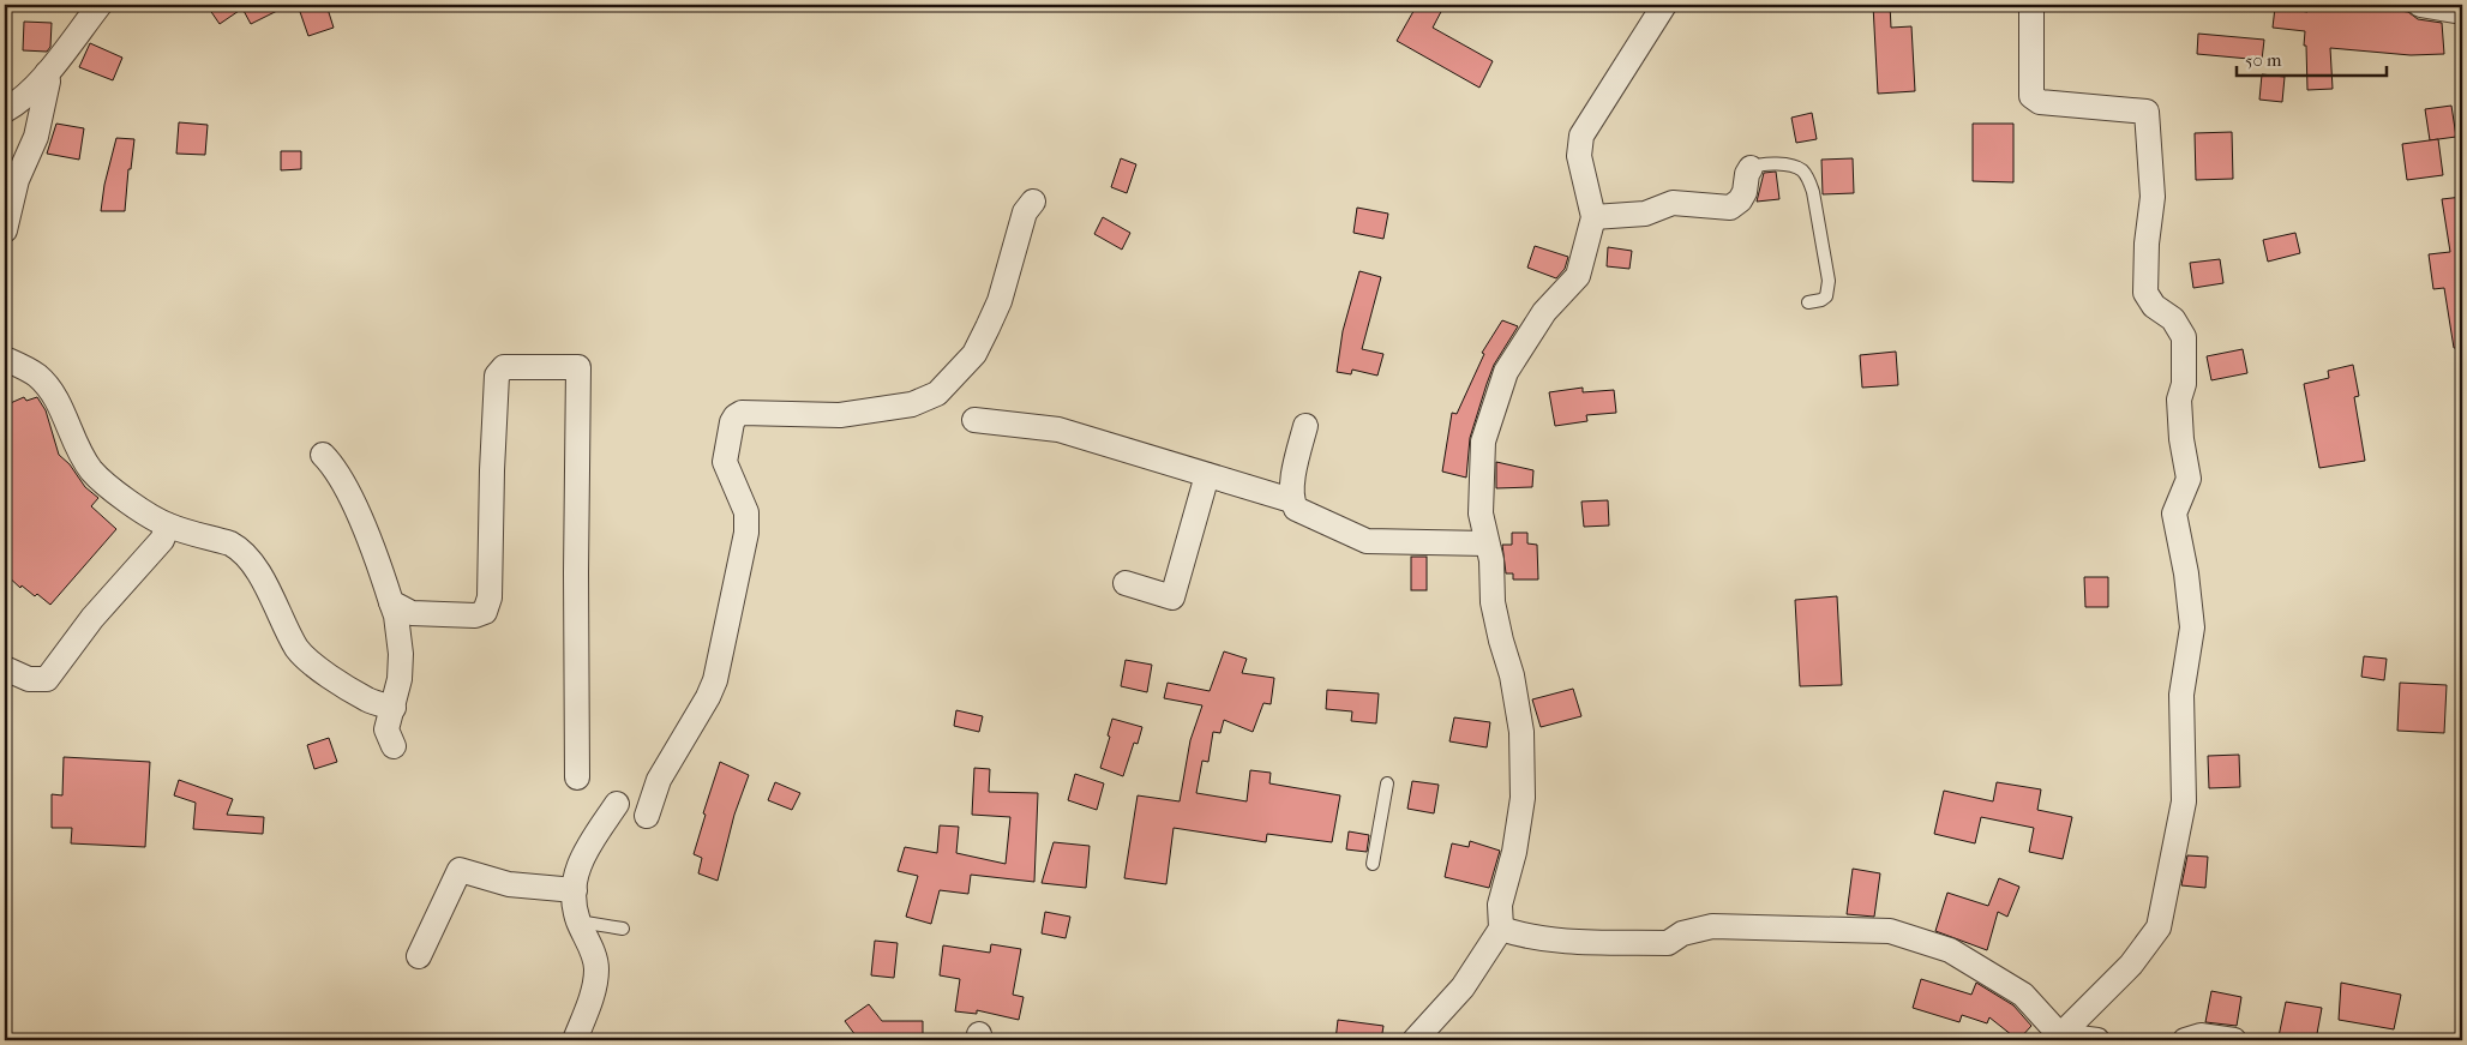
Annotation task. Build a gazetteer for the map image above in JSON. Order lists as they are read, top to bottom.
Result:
{
  "scale_bar": "50 m"
}
